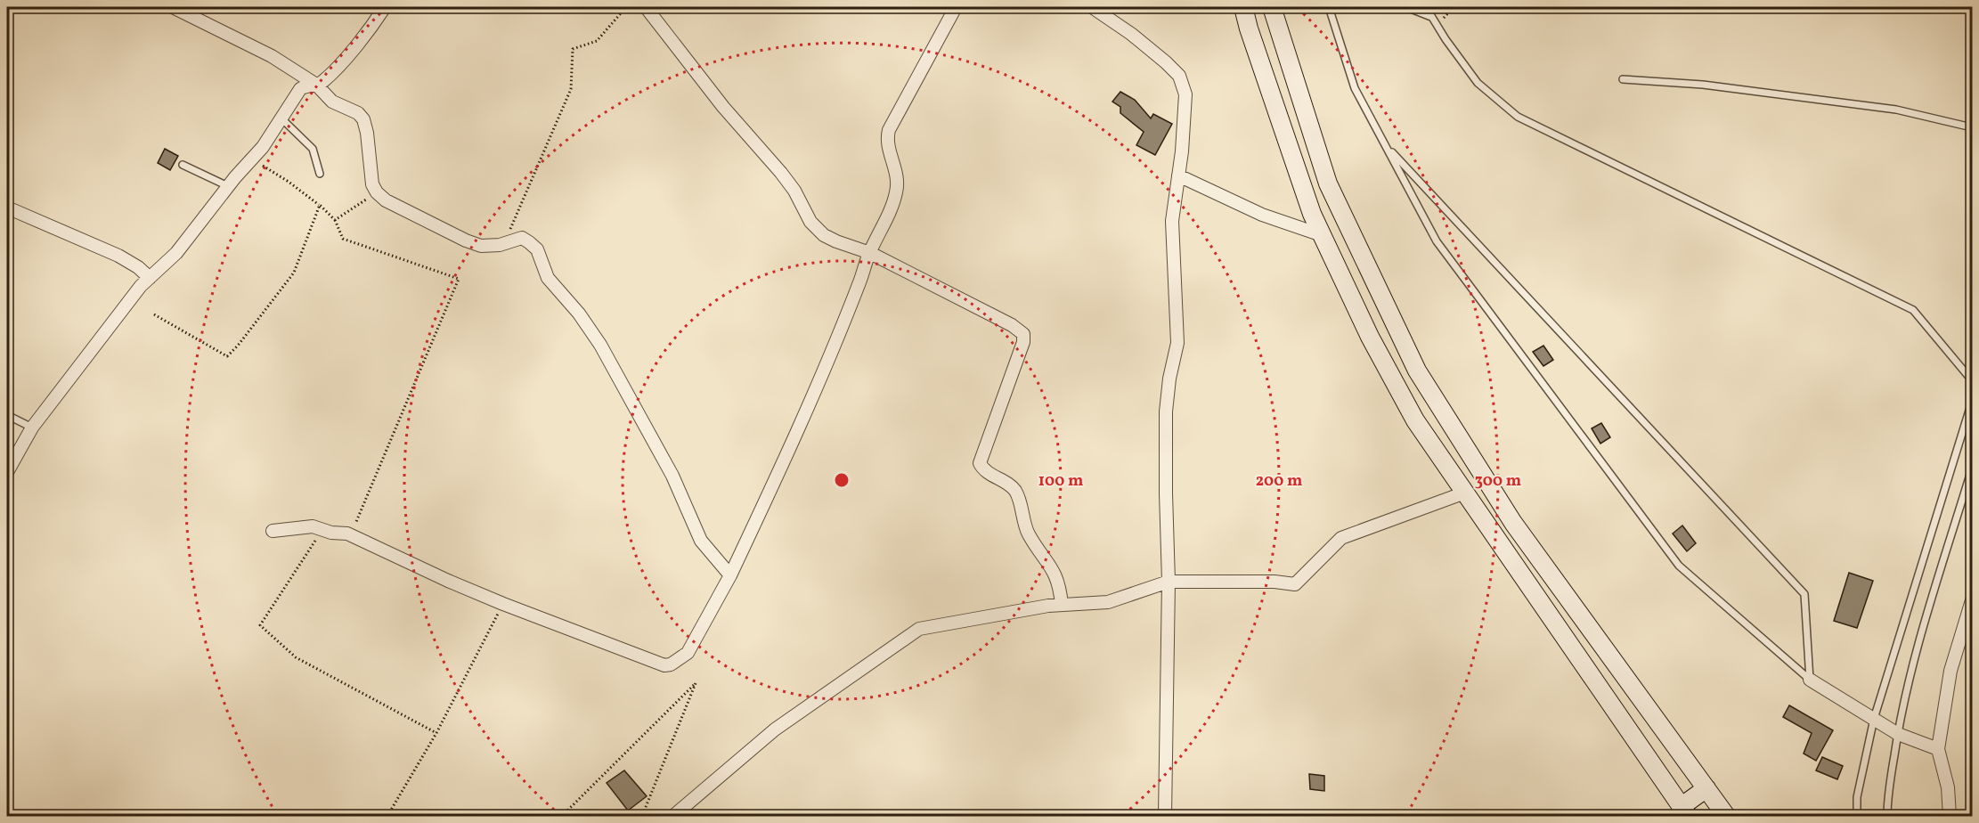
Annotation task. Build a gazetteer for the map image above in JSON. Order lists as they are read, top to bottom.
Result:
{
  "rings": ["100 m", "200 m", "300 m"]
}
